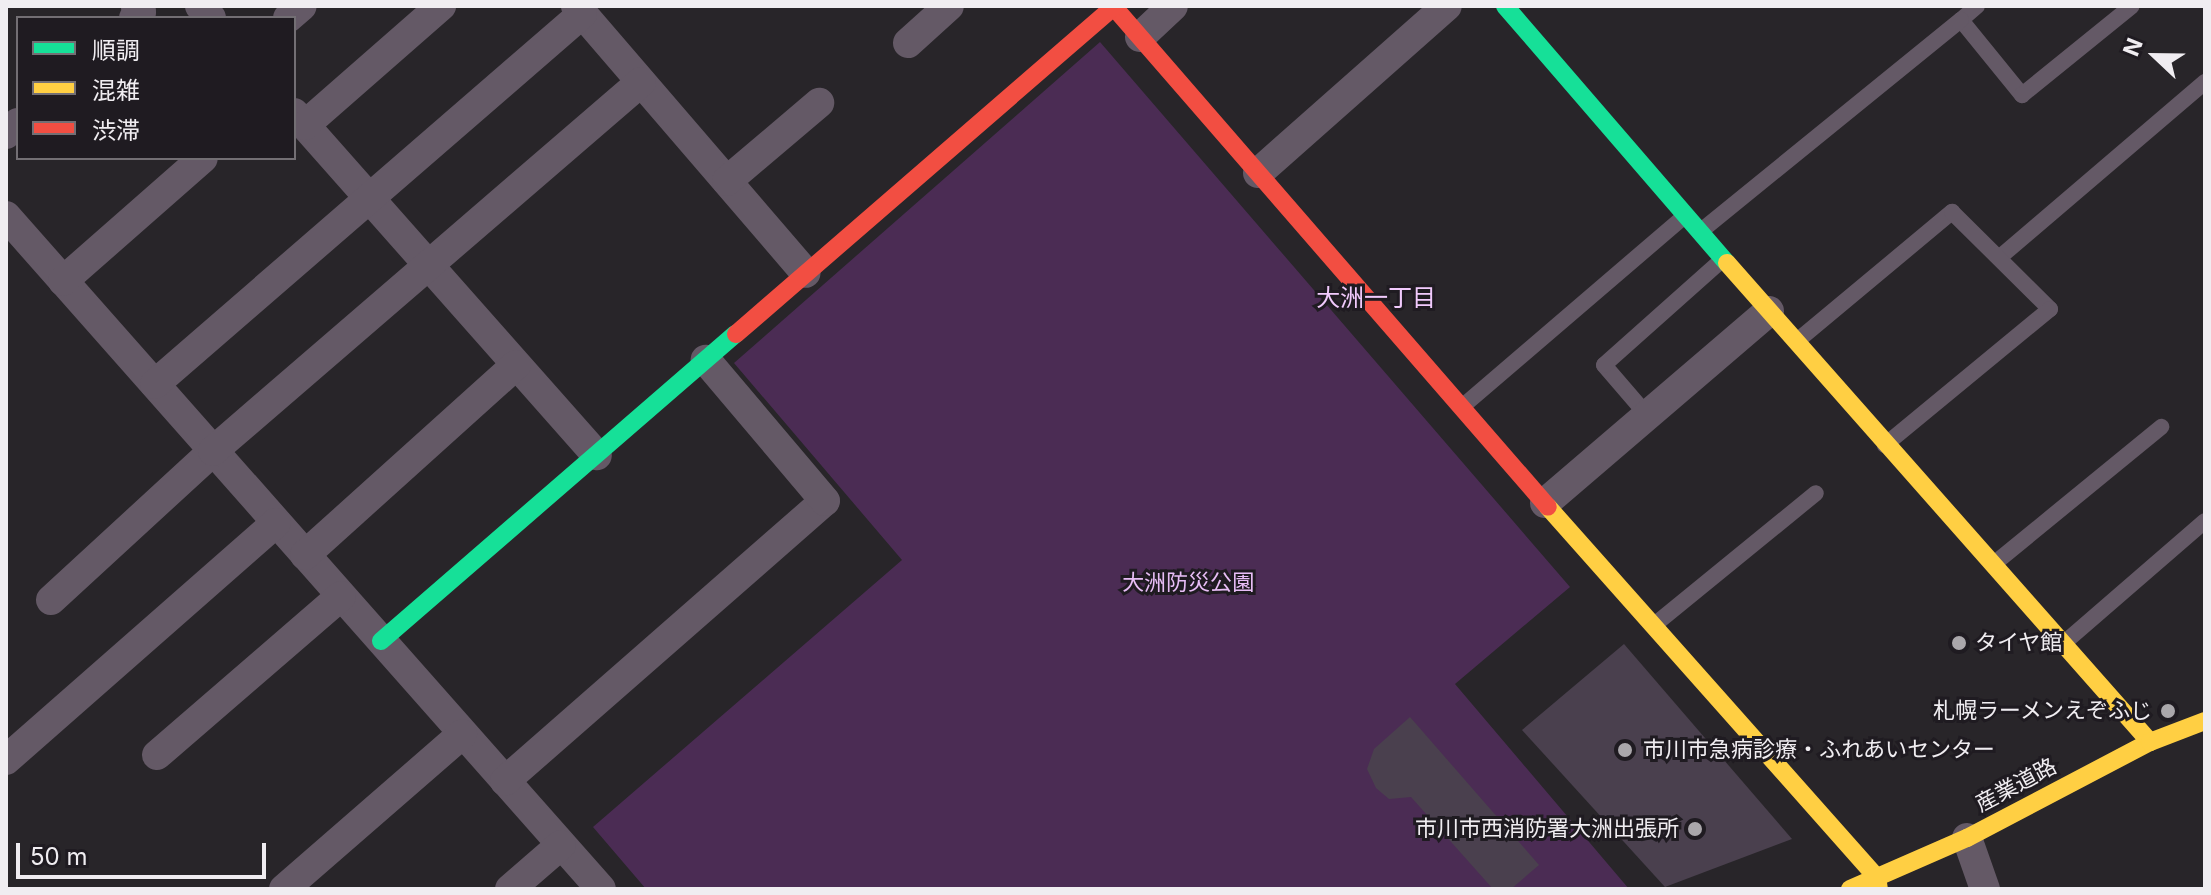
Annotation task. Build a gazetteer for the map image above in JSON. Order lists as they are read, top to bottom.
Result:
{
  "streets": {
    "street": ["産業道路"]
  },
  "districts": ["大洲一丁目"],
  "parks": ["大洲防災公園"],
  "places": [
    "タイヤ館",
    "札幌ラーメンえぞふじ",
    "市川市急病診療・ふれあいセンター",
    "市川市西消防署大洲出張所"
  ],
  "legend": ["順調", "混雑", "渋滞"],
  "scale_bar": "50 m",
  "north": "left"
}
